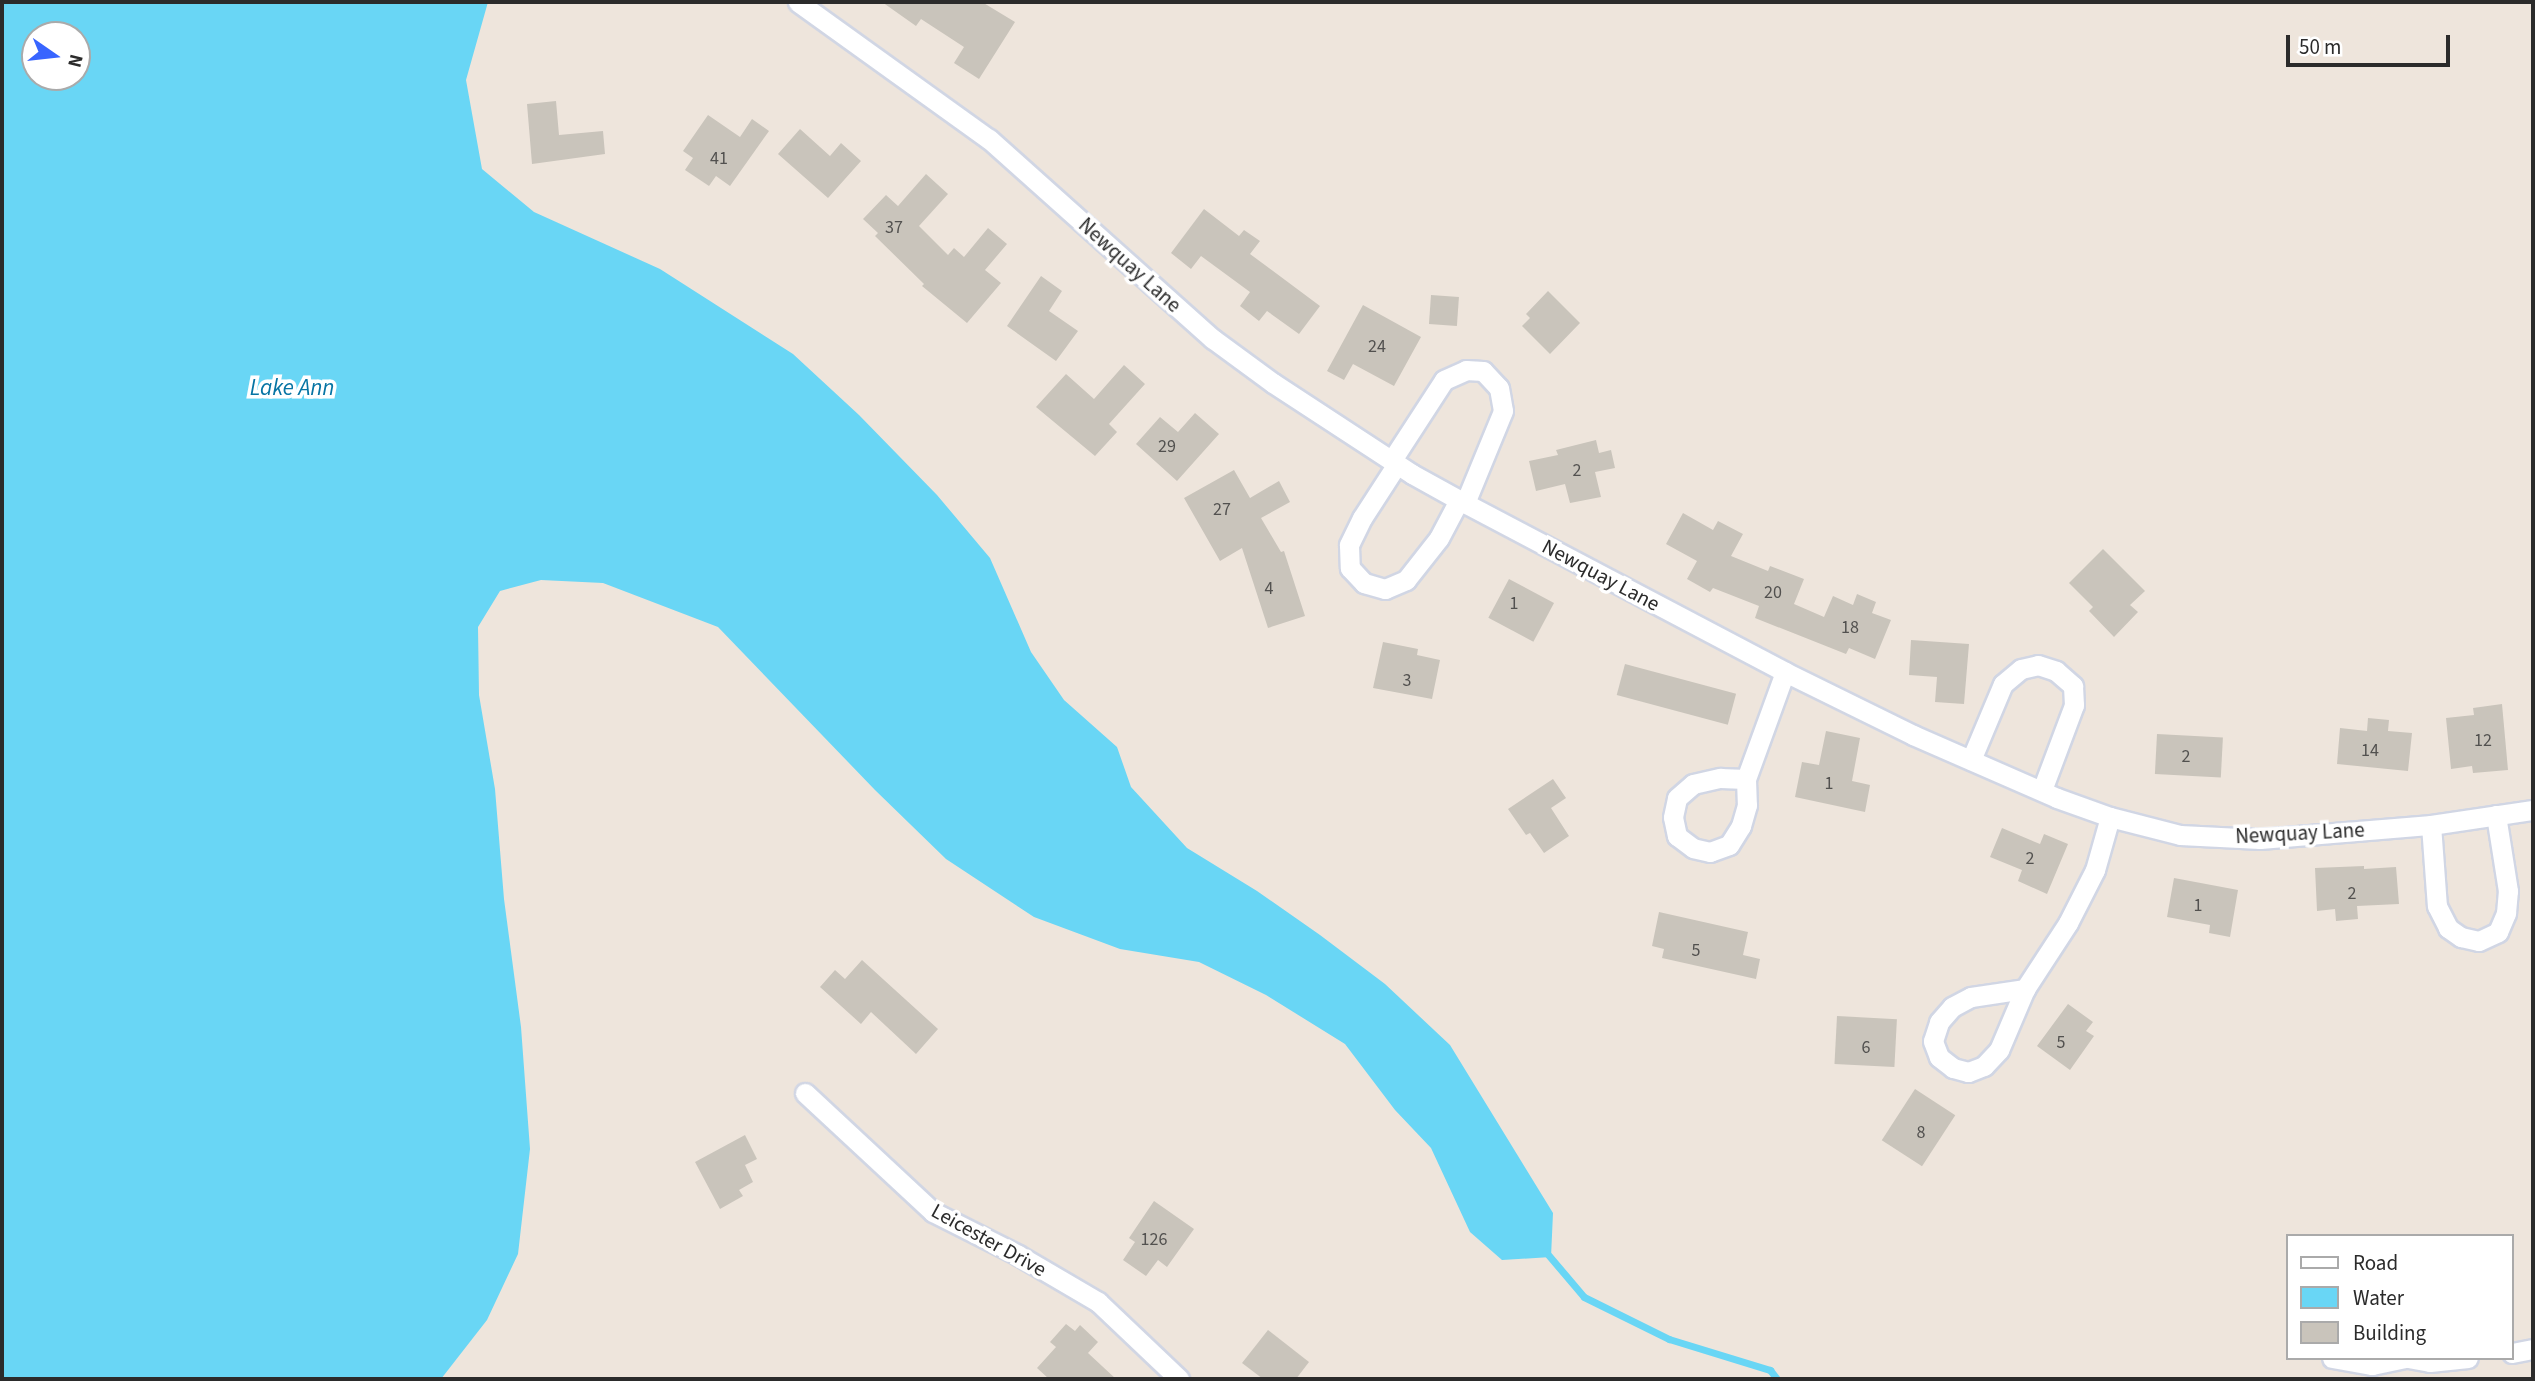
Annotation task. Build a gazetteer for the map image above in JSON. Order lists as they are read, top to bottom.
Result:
{
  "streets": {
    "street": ["Newquay Lane", "Leicester Drive"]
  },
  "water": ["Lake Ann"],
  "house_numbers": [
    "41",
    "37",
    "24",
    "29",
    "2",
    "27",
    "4",
    "20",
    "1",
    "18",
    "3",
    "12",
    "14",
    "2",
    "1",
    "2",
    "2",
    "1",
    "5",
    "5",
    "6",
    "8",
    "126"
  ],
  "legend": ["Road", "Water", "Building"],
  "scale_bar": "50 m",
  "north": "right"
}
